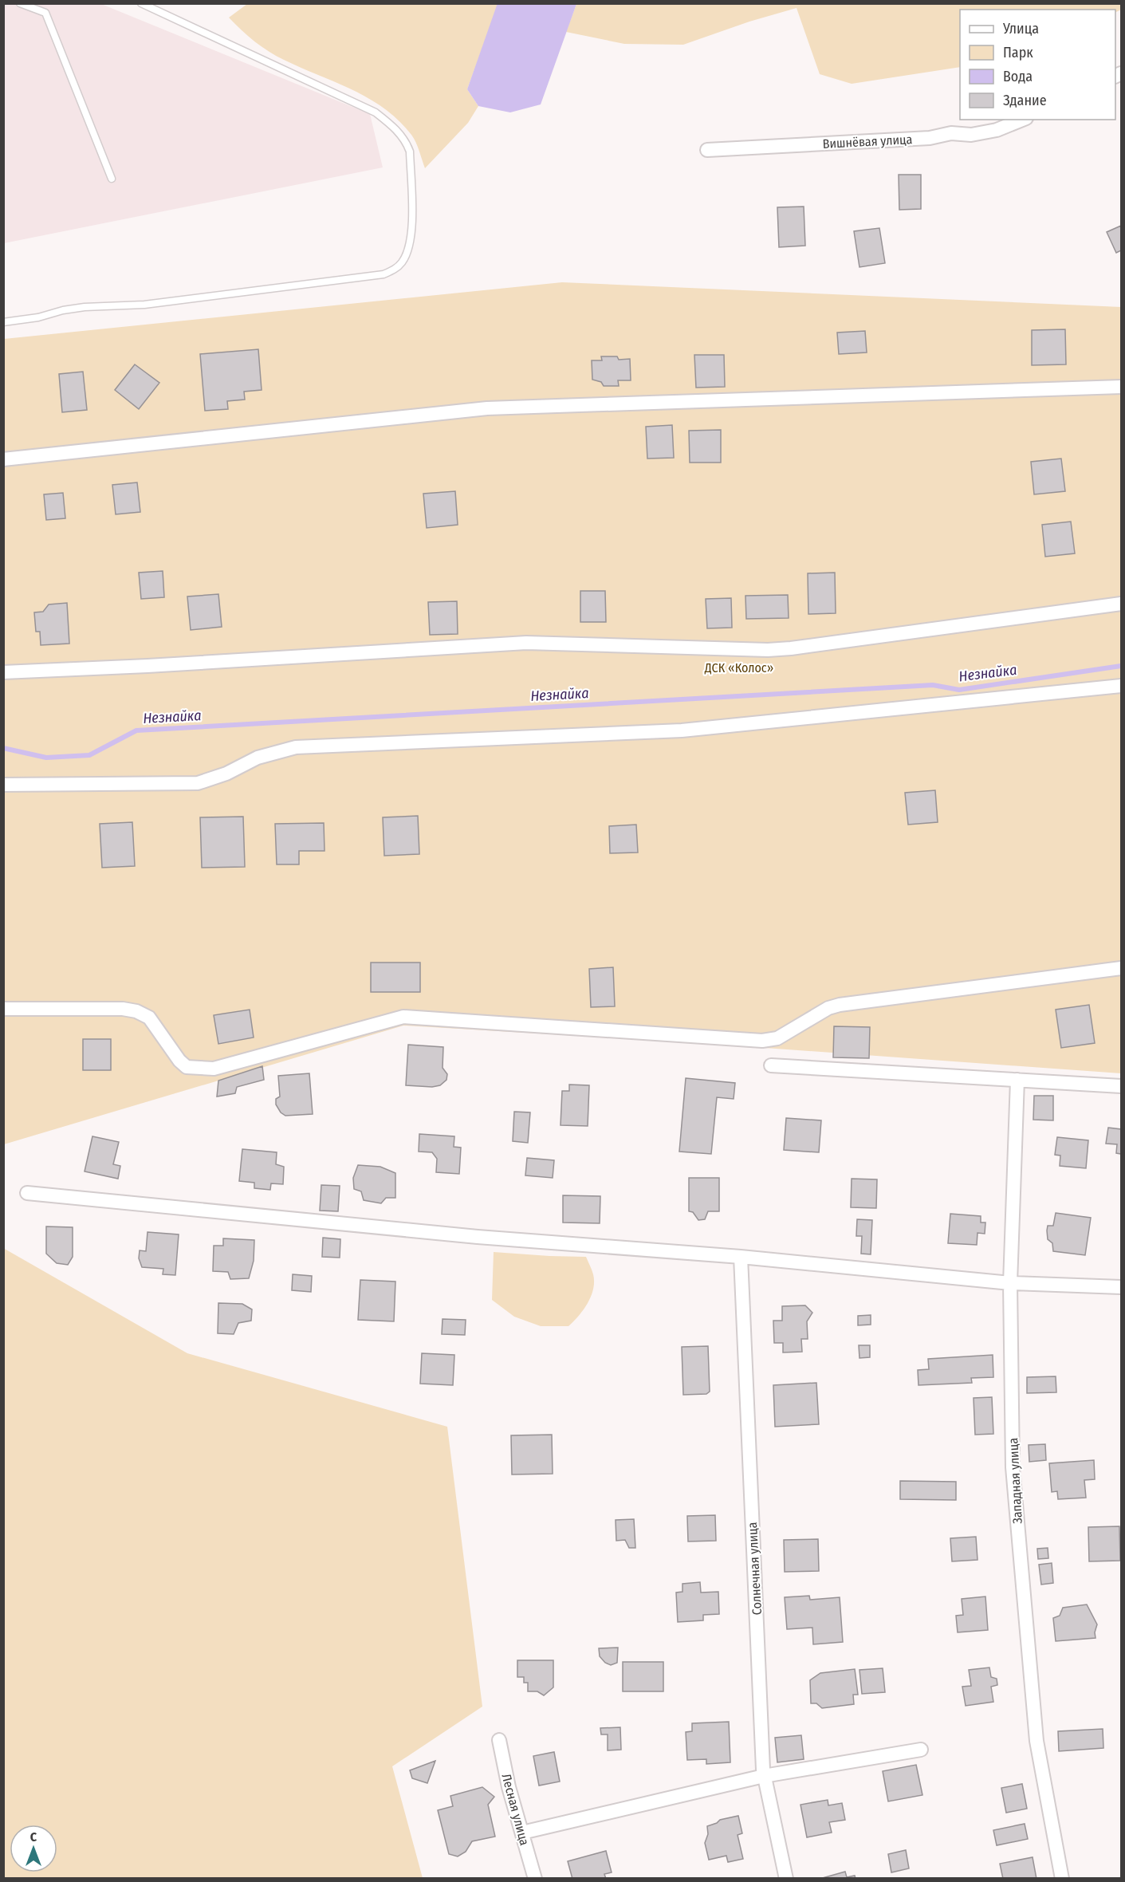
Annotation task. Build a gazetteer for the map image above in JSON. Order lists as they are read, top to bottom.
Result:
{
  "streets": {
    "street": [
      "Вишнёвая улица",
      "Западная улица",
      "Солнечная улица",
      "Лесная улица"
    ]
  },
  "water": ["Незнайка"],
  "parks": ["ДСК «Колос»"],
  "legend": [
    "Улица",
    "Парк",
    "Вода",
    "Здание"
  ],
  "north": "top"
}
